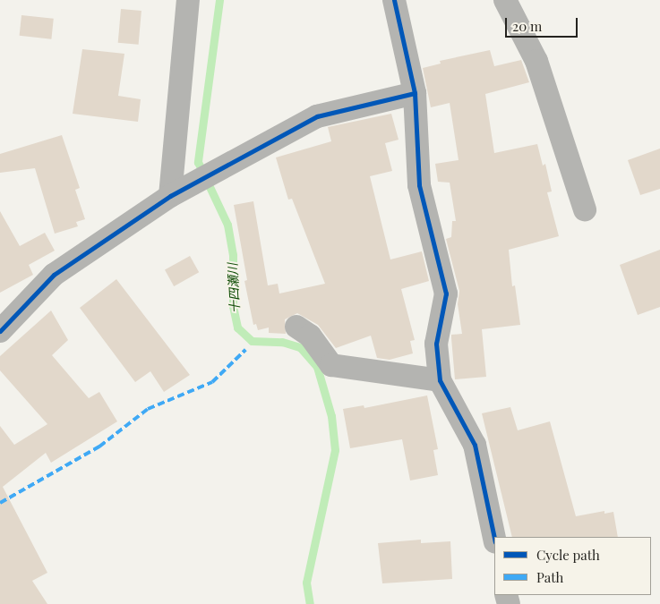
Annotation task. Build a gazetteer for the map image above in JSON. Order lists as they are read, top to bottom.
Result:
{
  "water": ["十四瀬川"],
  "legend": ["Cycle path", "Path"],
  "scale_bar": "20 m"
}
